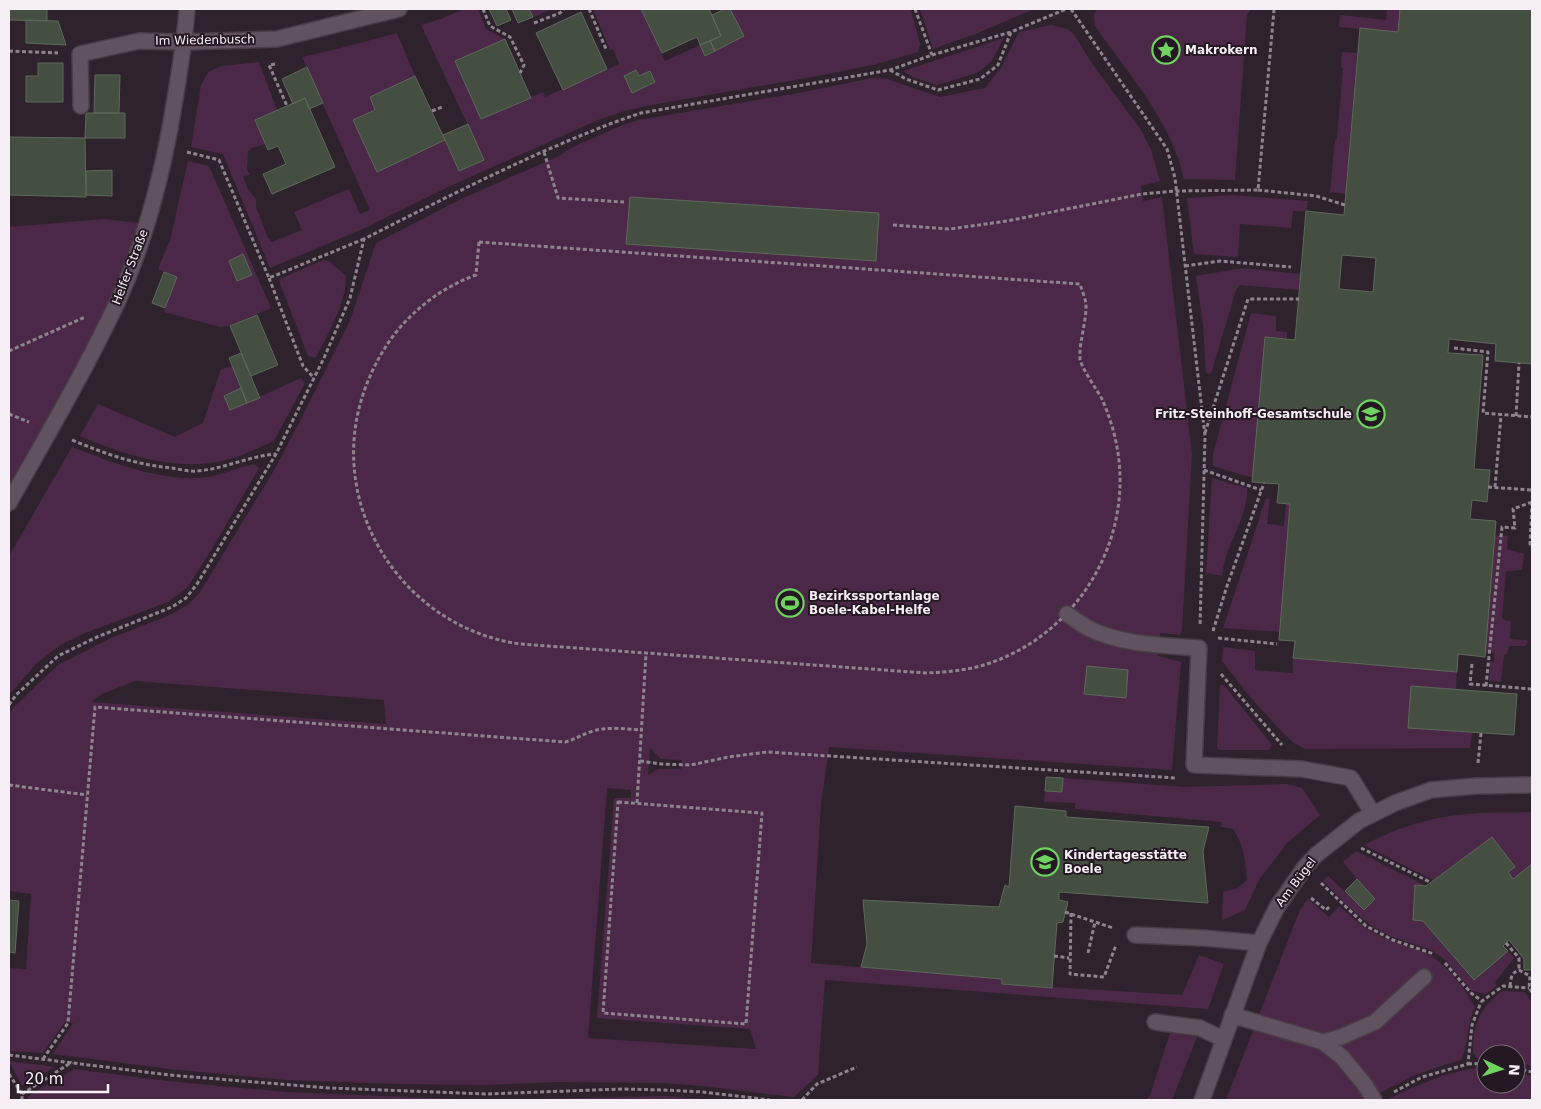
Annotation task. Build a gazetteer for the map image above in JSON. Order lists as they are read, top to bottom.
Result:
{
  "streets": {
    "street": ["Im Wiedenbusch", "Helfer Straße", "Am Bügel"]
  },
  "crossings": [
    ["Im Wiedenbusch", "Helfer Straße"]
  ],
  "places": {
    "place": ["Makrokern"],
    "school or university": ["Fritz-Steinhoff-Gesamtschule", "Kindertagesstätte Boele"],
    "sports": ["Bezirkssportanlage Boele-Kabel-Helfe"]
  },
  "scale_bar": "20 m",
  "north": "right"
}
